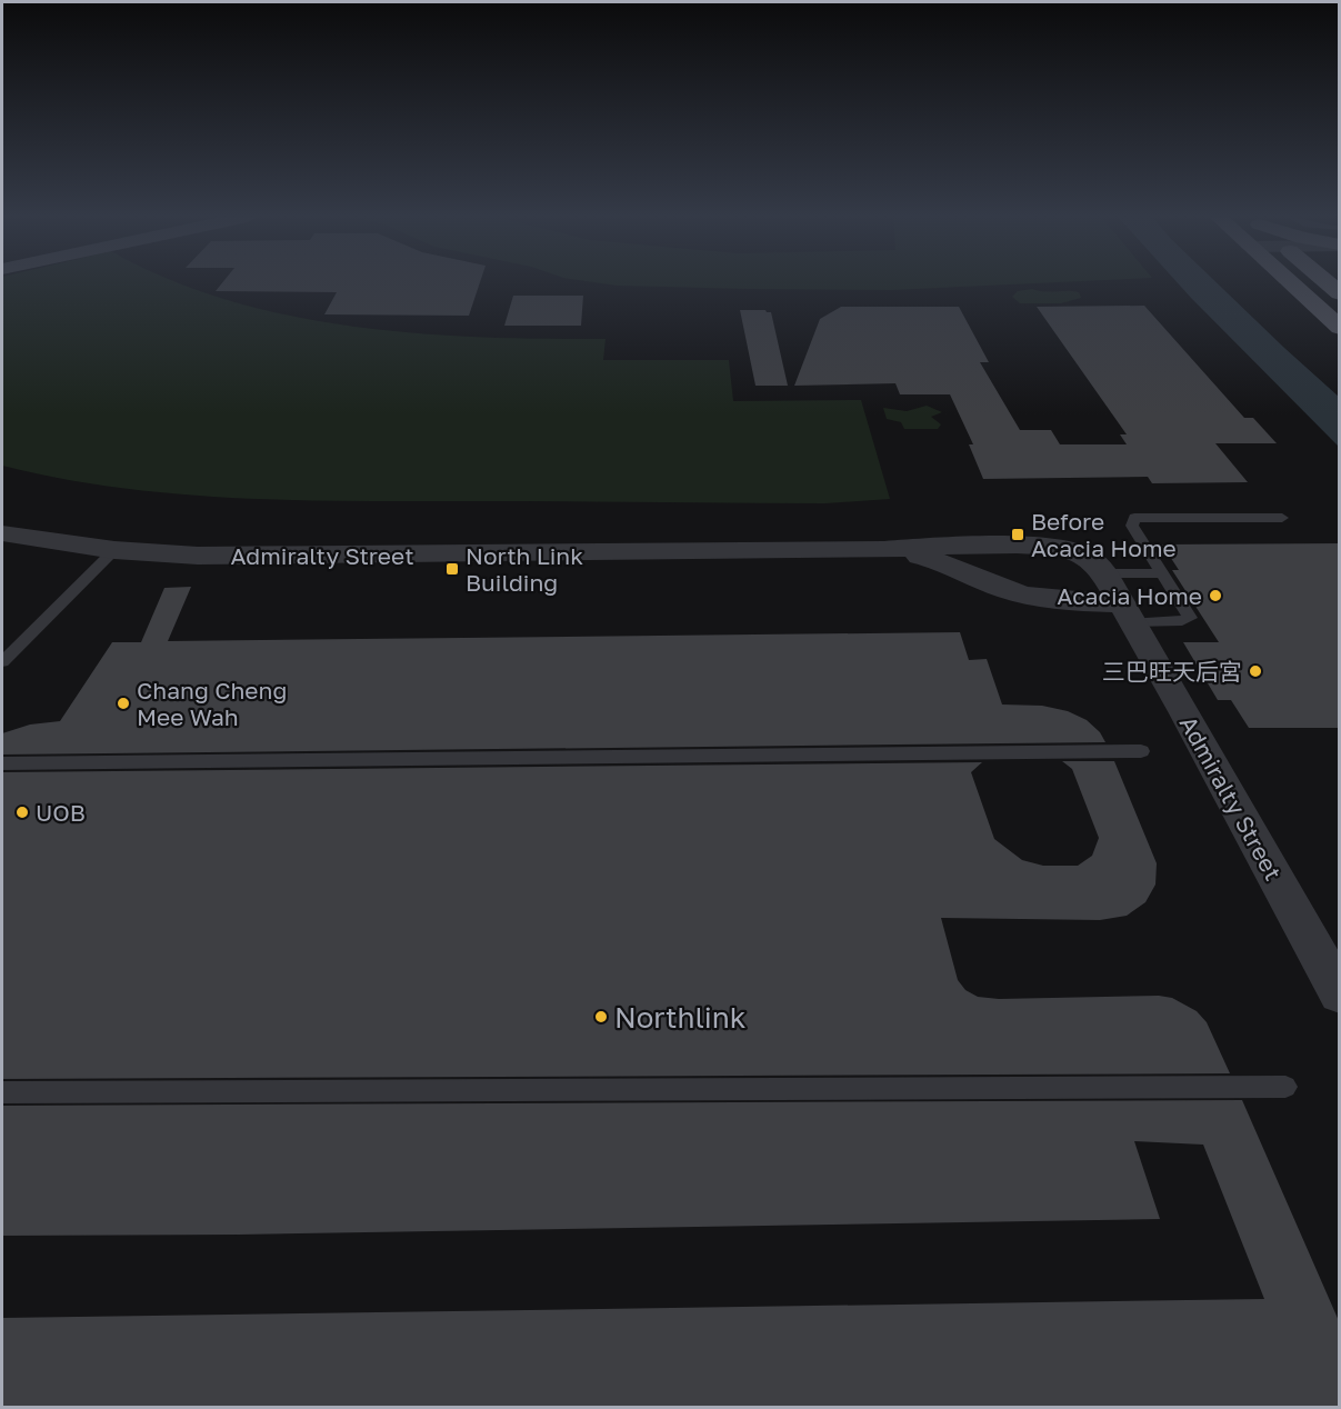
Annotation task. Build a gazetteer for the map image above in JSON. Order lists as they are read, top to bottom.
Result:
{
  "streets": {
    "street": ["Admiralty Street"]
  },
  "places": {
    "transit": ["Before Acacia Home", "North Link Building"],
    "other": [
      "Acacia Home",
      "三巴旺天后宮",
      "Chang Cheng Mee Wah",
      "UOB",
      "Northlink"
    ]
  }
}
